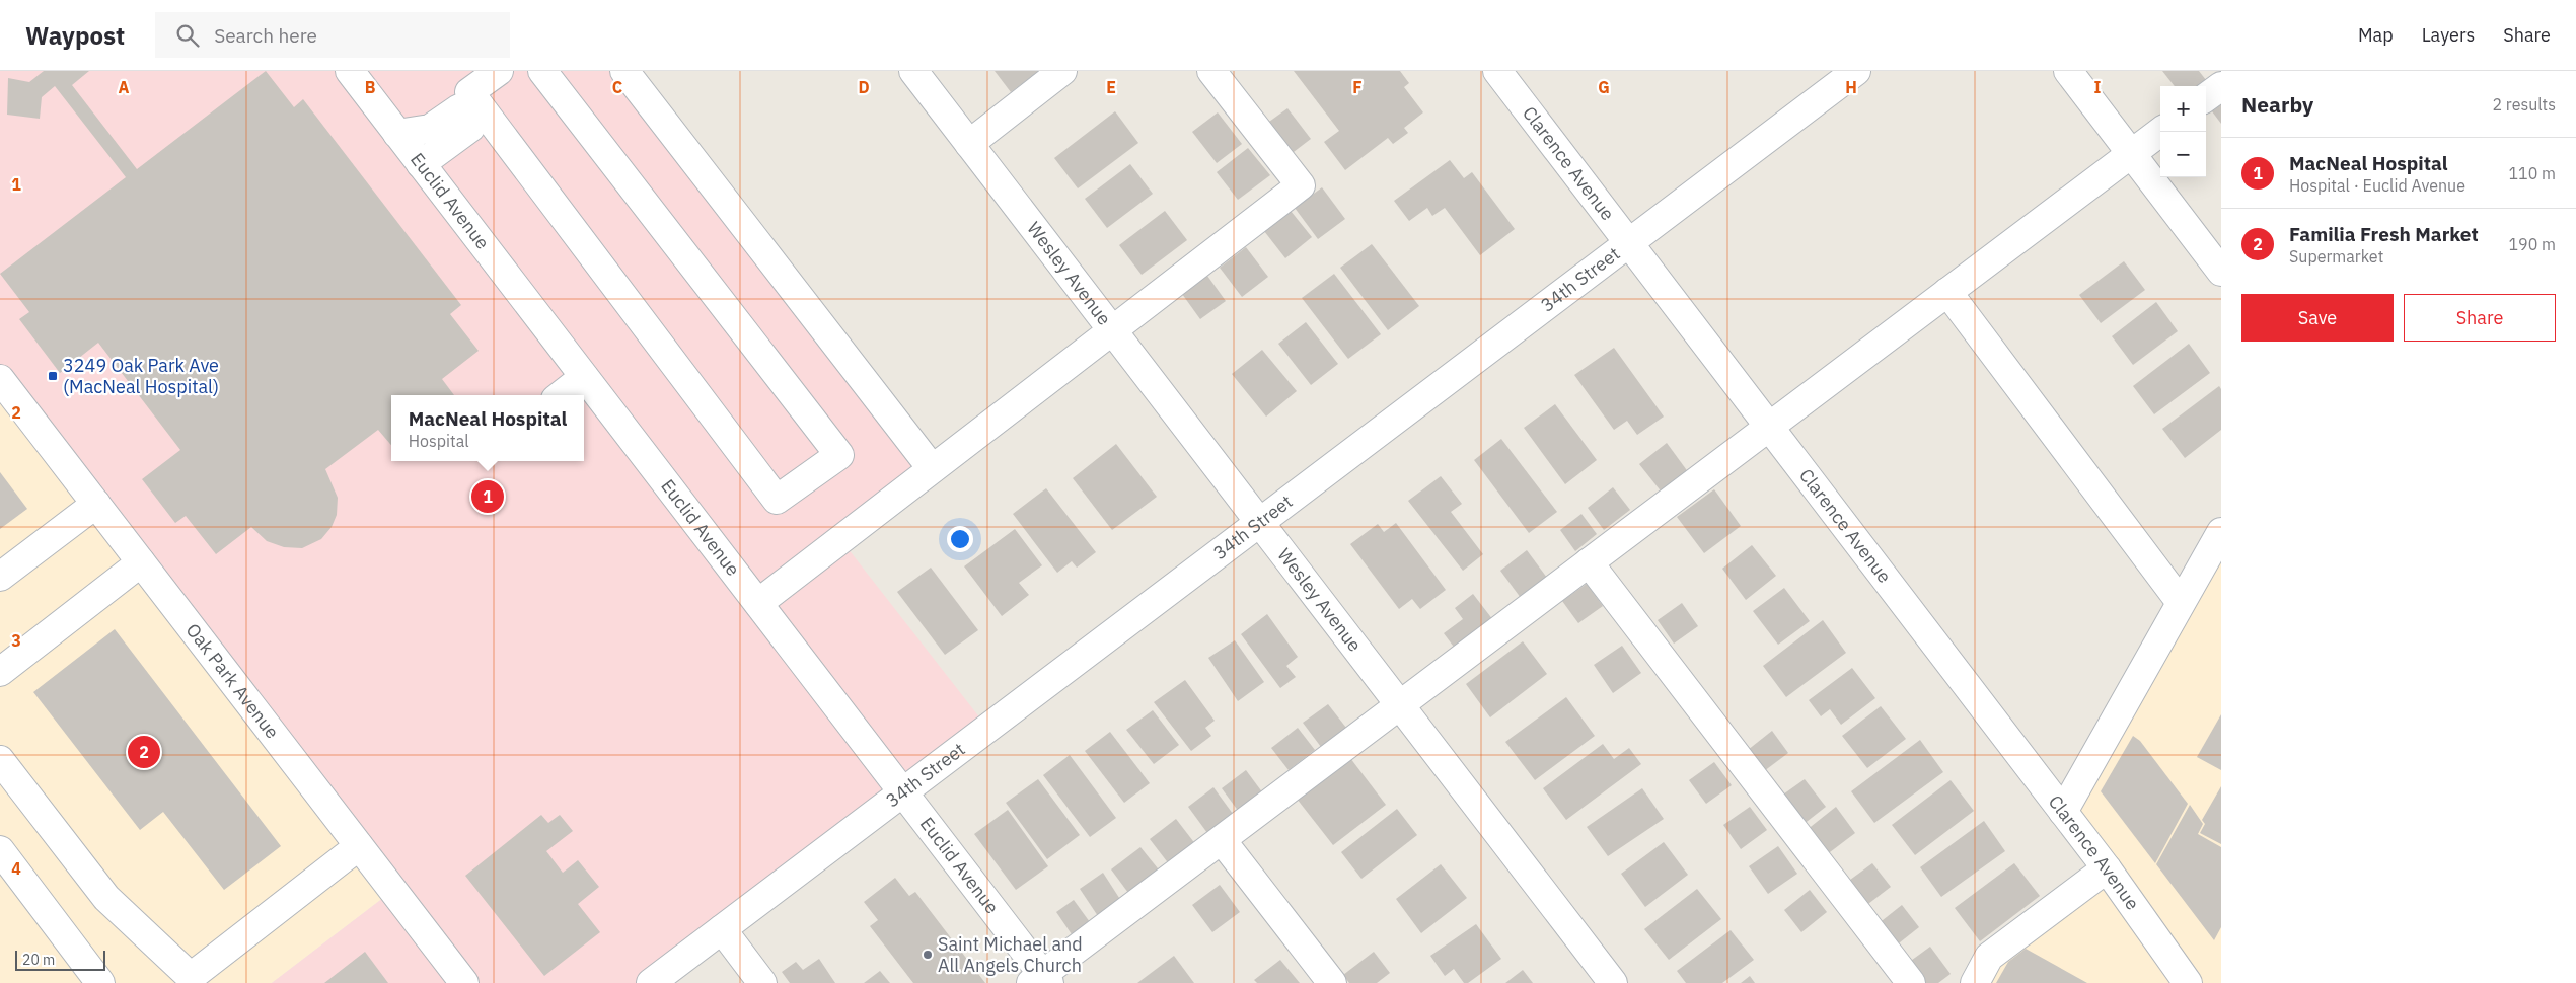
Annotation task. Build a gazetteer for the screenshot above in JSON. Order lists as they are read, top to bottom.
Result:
{
  "streets": {
    "street": [
      "Clarence Avenue",
      "Euclid Avenue",
      "Wesley Avenue",
      "34th Street",
      "Oak Park Avenue"
    ]
  },
  "crossings": [
    ["Clarence Avenue", "34th Street"],
    ["Euclid Avenue", "34th Street"],
    ["Wesley Avenue", "34th Street"]
  ],
  "places": {
    "transit": ["3249 Oak Park Ave (MacNeal Hospital)"],
    "other": ["Saint Michael and All Angels Church"]
  },
  "scale_bar": "20 m",
  "page": {
    "header": "Waypost",
    "search": "Search here",
    "nav": ["Map", "Layers", "Share"],
    "heading": ["Nearby", "2 results"],
    "map_buttons": ["+", "−"],
    "list": [
      {
        "mark": "1",
        "name": "MacNeal Hospital",
        "note": "Hospital · Euclid Avenue",
        "value": "110 m"
      },
      {
        "mark": "2",
        "name": "Familia Fresh Market",
        "note": "Supermarket",
        "value": "190 m"
      }
    ],
    "buttons": ["Save", "Share"],
    "popup": ["MacNeal Hospital", "Hospital"],
    "pins": ["1", "2"],
    "scale": "20 m"
  },
  "grid": {
    "columns": [
      "A",
      "B",
      "C",
      "D",
      "E",
      "F",
      "G",
      "H",
      "I"
    ],
    "rows": [
      "1",
      "2",
      "3",
      "4"
    ]
  }
}
